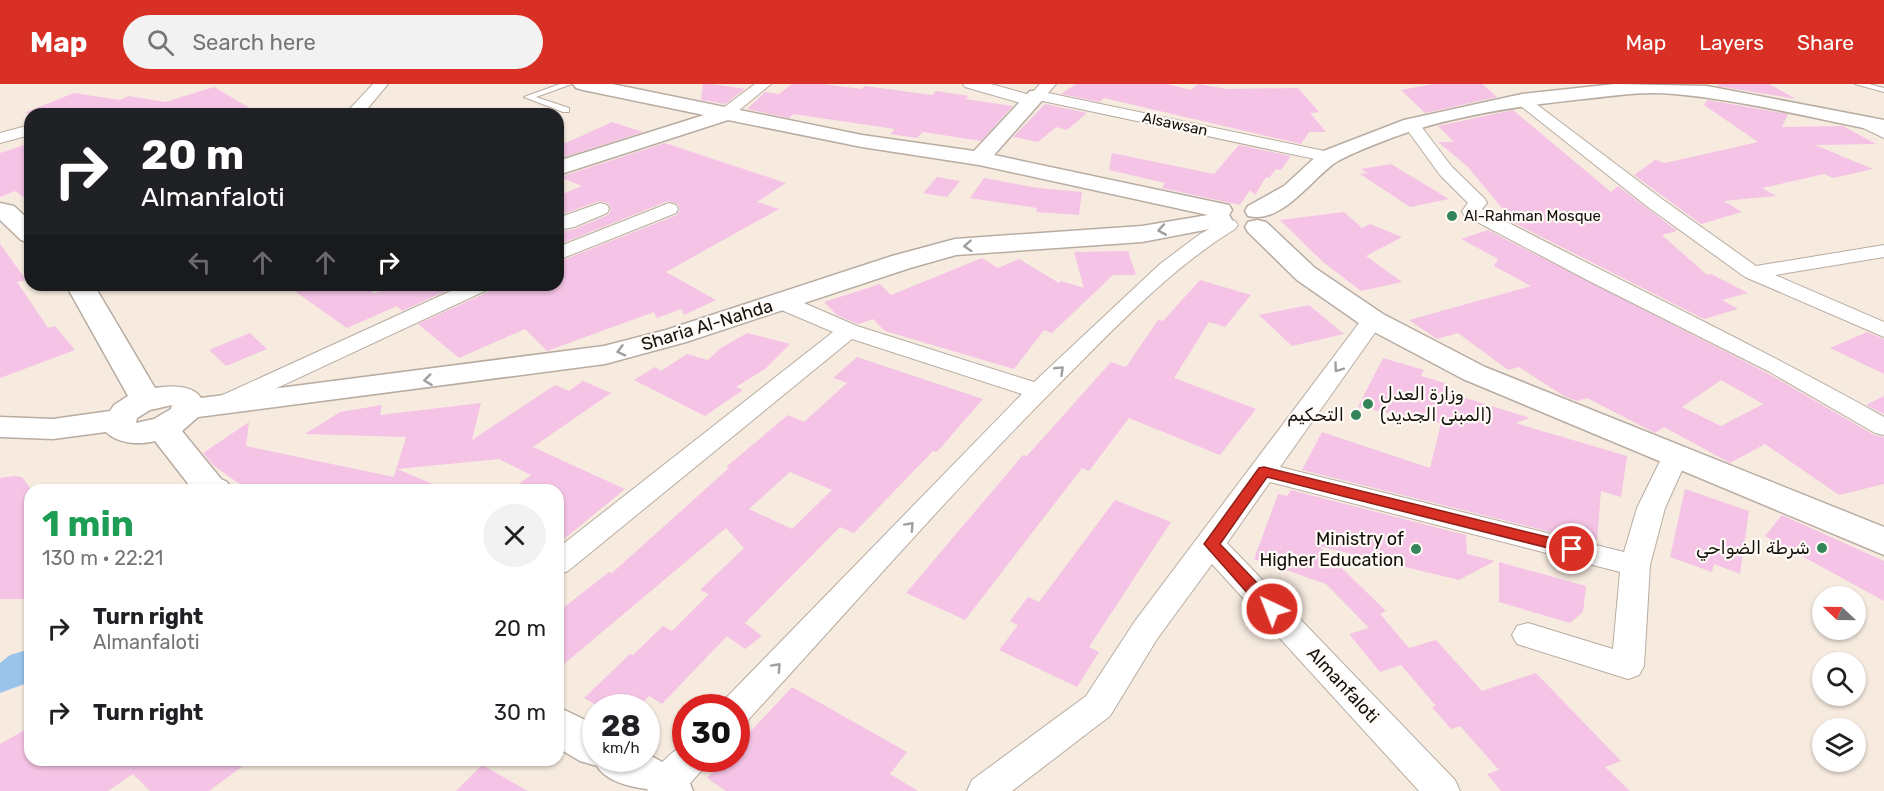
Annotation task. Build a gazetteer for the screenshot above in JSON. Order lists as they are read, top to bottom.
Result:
{
  "streets": {
    "street": ["Alsawsan", "Sharia Al-Nahda", "Almanfaloti"]
  },
  "crossings": [
    ["Alsawsan", "Sharia Al-Nahda"]
  ],
  "places": [
    "Al-Rahman Mosque",
    "وزارة العدل (المبنى الجديد)",
    "التحكيم",
    "شرطة الضواحي",
    "Ministry of Higher Education"
  ],
  "north": "left",
  "page": {
    "header": "Map",
    "search": "Search here",
    "nav": ["Map", "Layers", "Share"],
    "turn": ["20 m", "Almanfaloti"],
    "heading": ["1 min", "130 m · 22:21"],
    "list": [
      {
        "name": "Turn right",
        "note": "Almanfaloti",
        "value": "20 m"
      },
      {
        "name": "Turn right",
        "value": "30 m"
      }
    ],
    "speed": "28 km/h",
    "limit": "30"
  }
}
